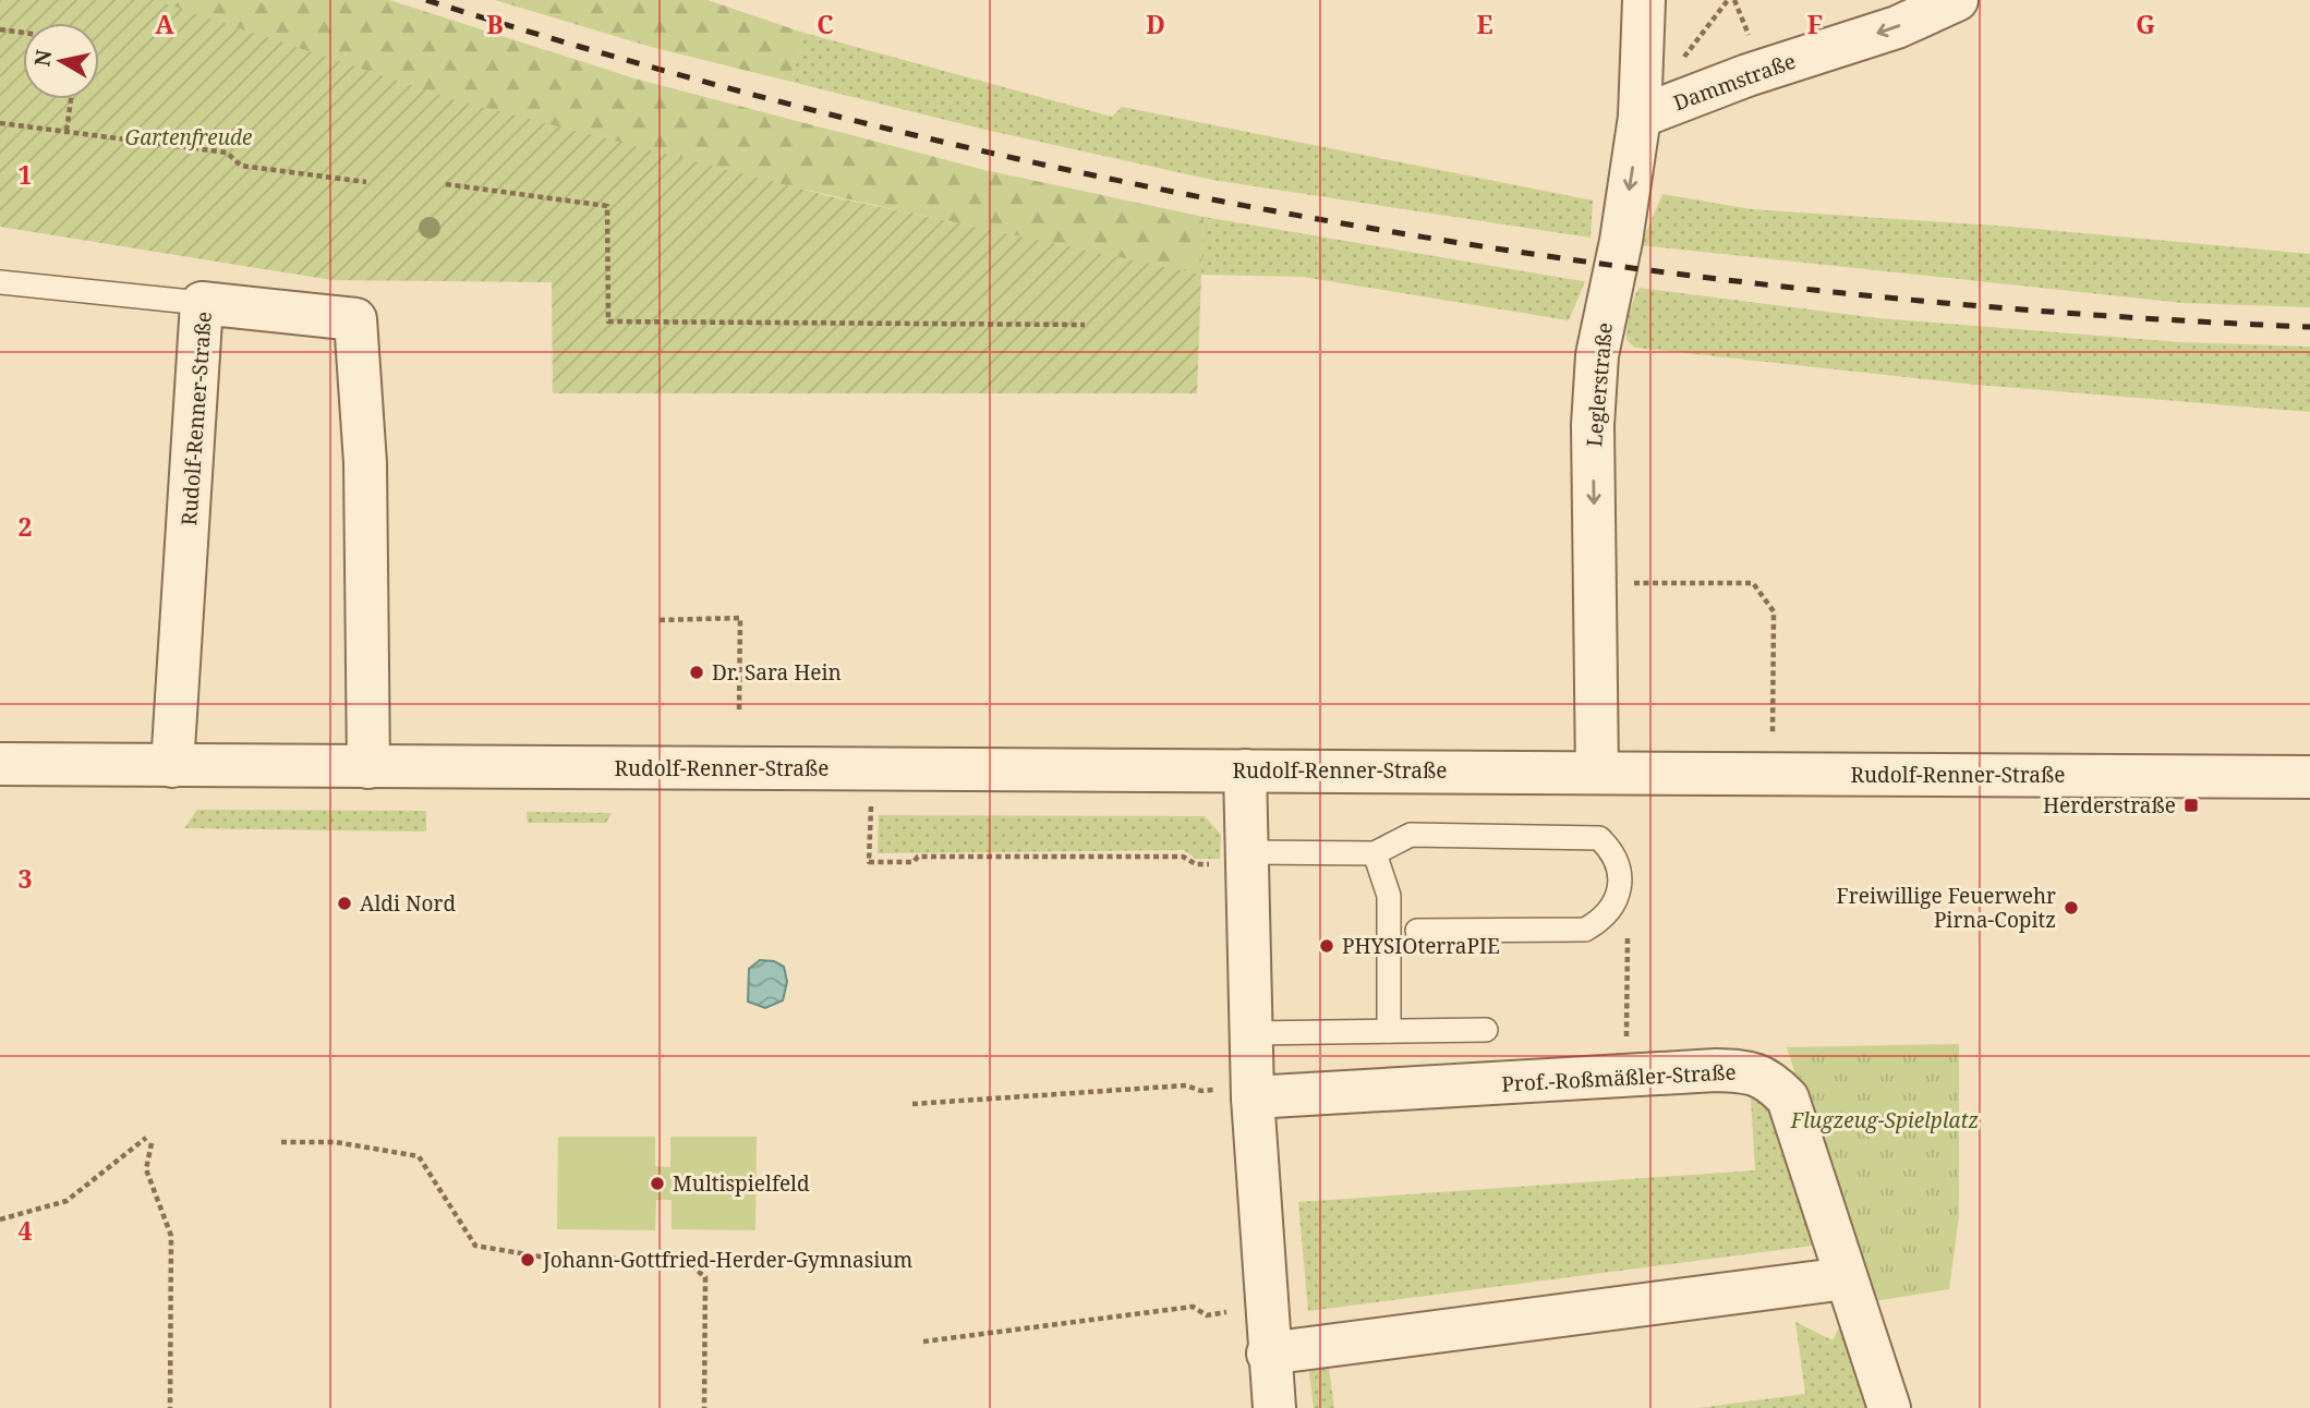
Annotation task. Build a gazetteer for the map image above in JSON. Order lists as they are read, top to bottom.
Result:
{
  "streets": {
    "street": [
      "Dammstraße",
      "Leglerstraße",
      "Rudolf-Renner-Straße",
      "Prof.-Roßmäßler-Straße"
    ]
  },
  "crossings": [
    ["Dammstraße", "Leglerstraße"],
    ["Leglerstraße", "Rudolf-Renner-Straße"]
  ],
  "one_way": ["Dammstraße", "Leglerstraße"],
  "parks": ["Gartenfreude", "Flugzeug-Spielplatz"],
  "places": {
    "other": [
      "Dr. Sara Hein",
      "Aldi Nord",
      "Freiwillige Feuerwehr Pirna-Copitz",
      "PHYSIOterraPIE",
      "Multispielfeld",
      "Johann-Gottfried-Herder-Gymnasium"
    ],
    "transit": ["Herderstraße"]
  },
  "north": "left",
  "grid": {
    "columns": [
      "A",
      "B",
      "C",
      "D",
      "E",
      "F",
      "G"
    ],
    "rows": [
      "1",
      "2",
      "3",
      "4"
    ]
  }
}
